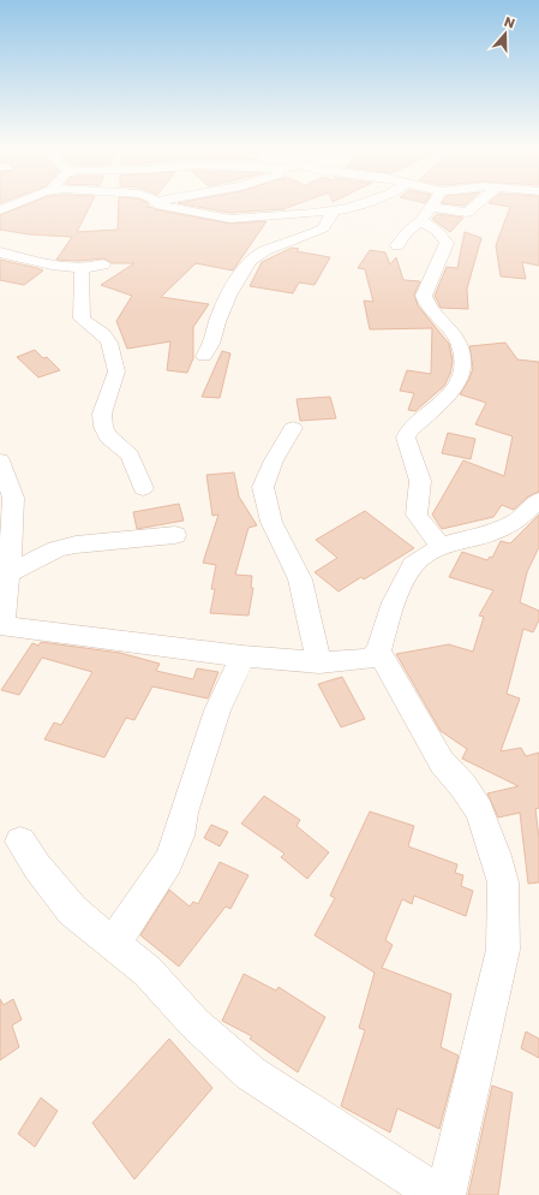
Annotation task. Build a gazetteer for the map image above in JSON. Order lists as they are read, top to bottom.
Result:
{
  "north": "top"
}
